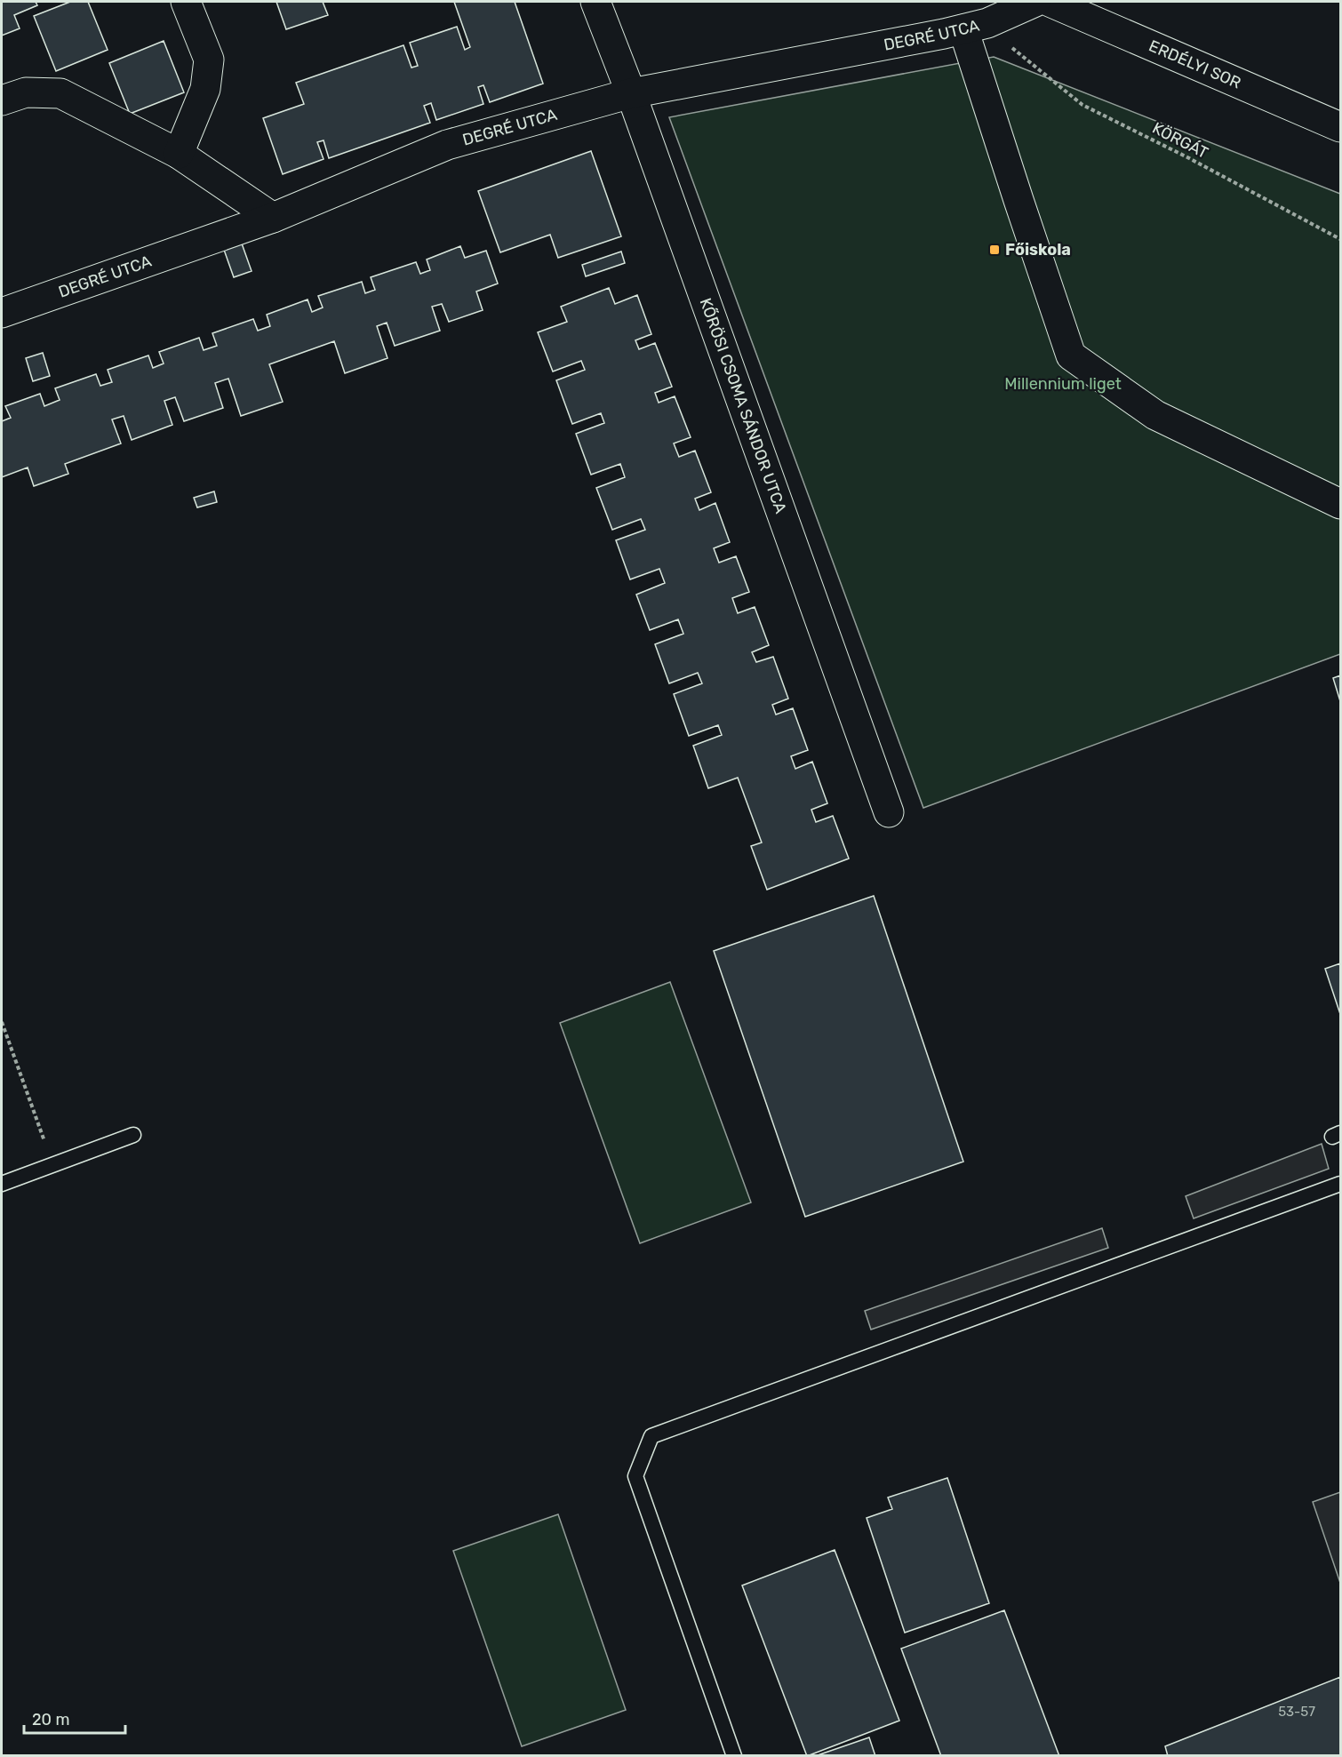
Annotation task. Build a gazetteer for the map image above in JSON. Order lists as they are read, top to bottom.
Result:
{
  "streets": {
    "street": ["DEGRÉ UTCA", "ERDÉLYI SOR", "KŐRÖSI CSOMA SÁNDOR UTCA"],
    "path": ["KÖRGÁT"]
  },
  "crossings": [
    ["DEGRÉ UTCA", "KŐRÖSI CSOMA SÁNDOR UTCA"]
  ],
  "parks": ["Millennium liget"],
  "places": {
    "transit": ["Főiskola"]
  },
  "house_numbers": ["53-57"],
  "scale_bar": "20 m"
}
